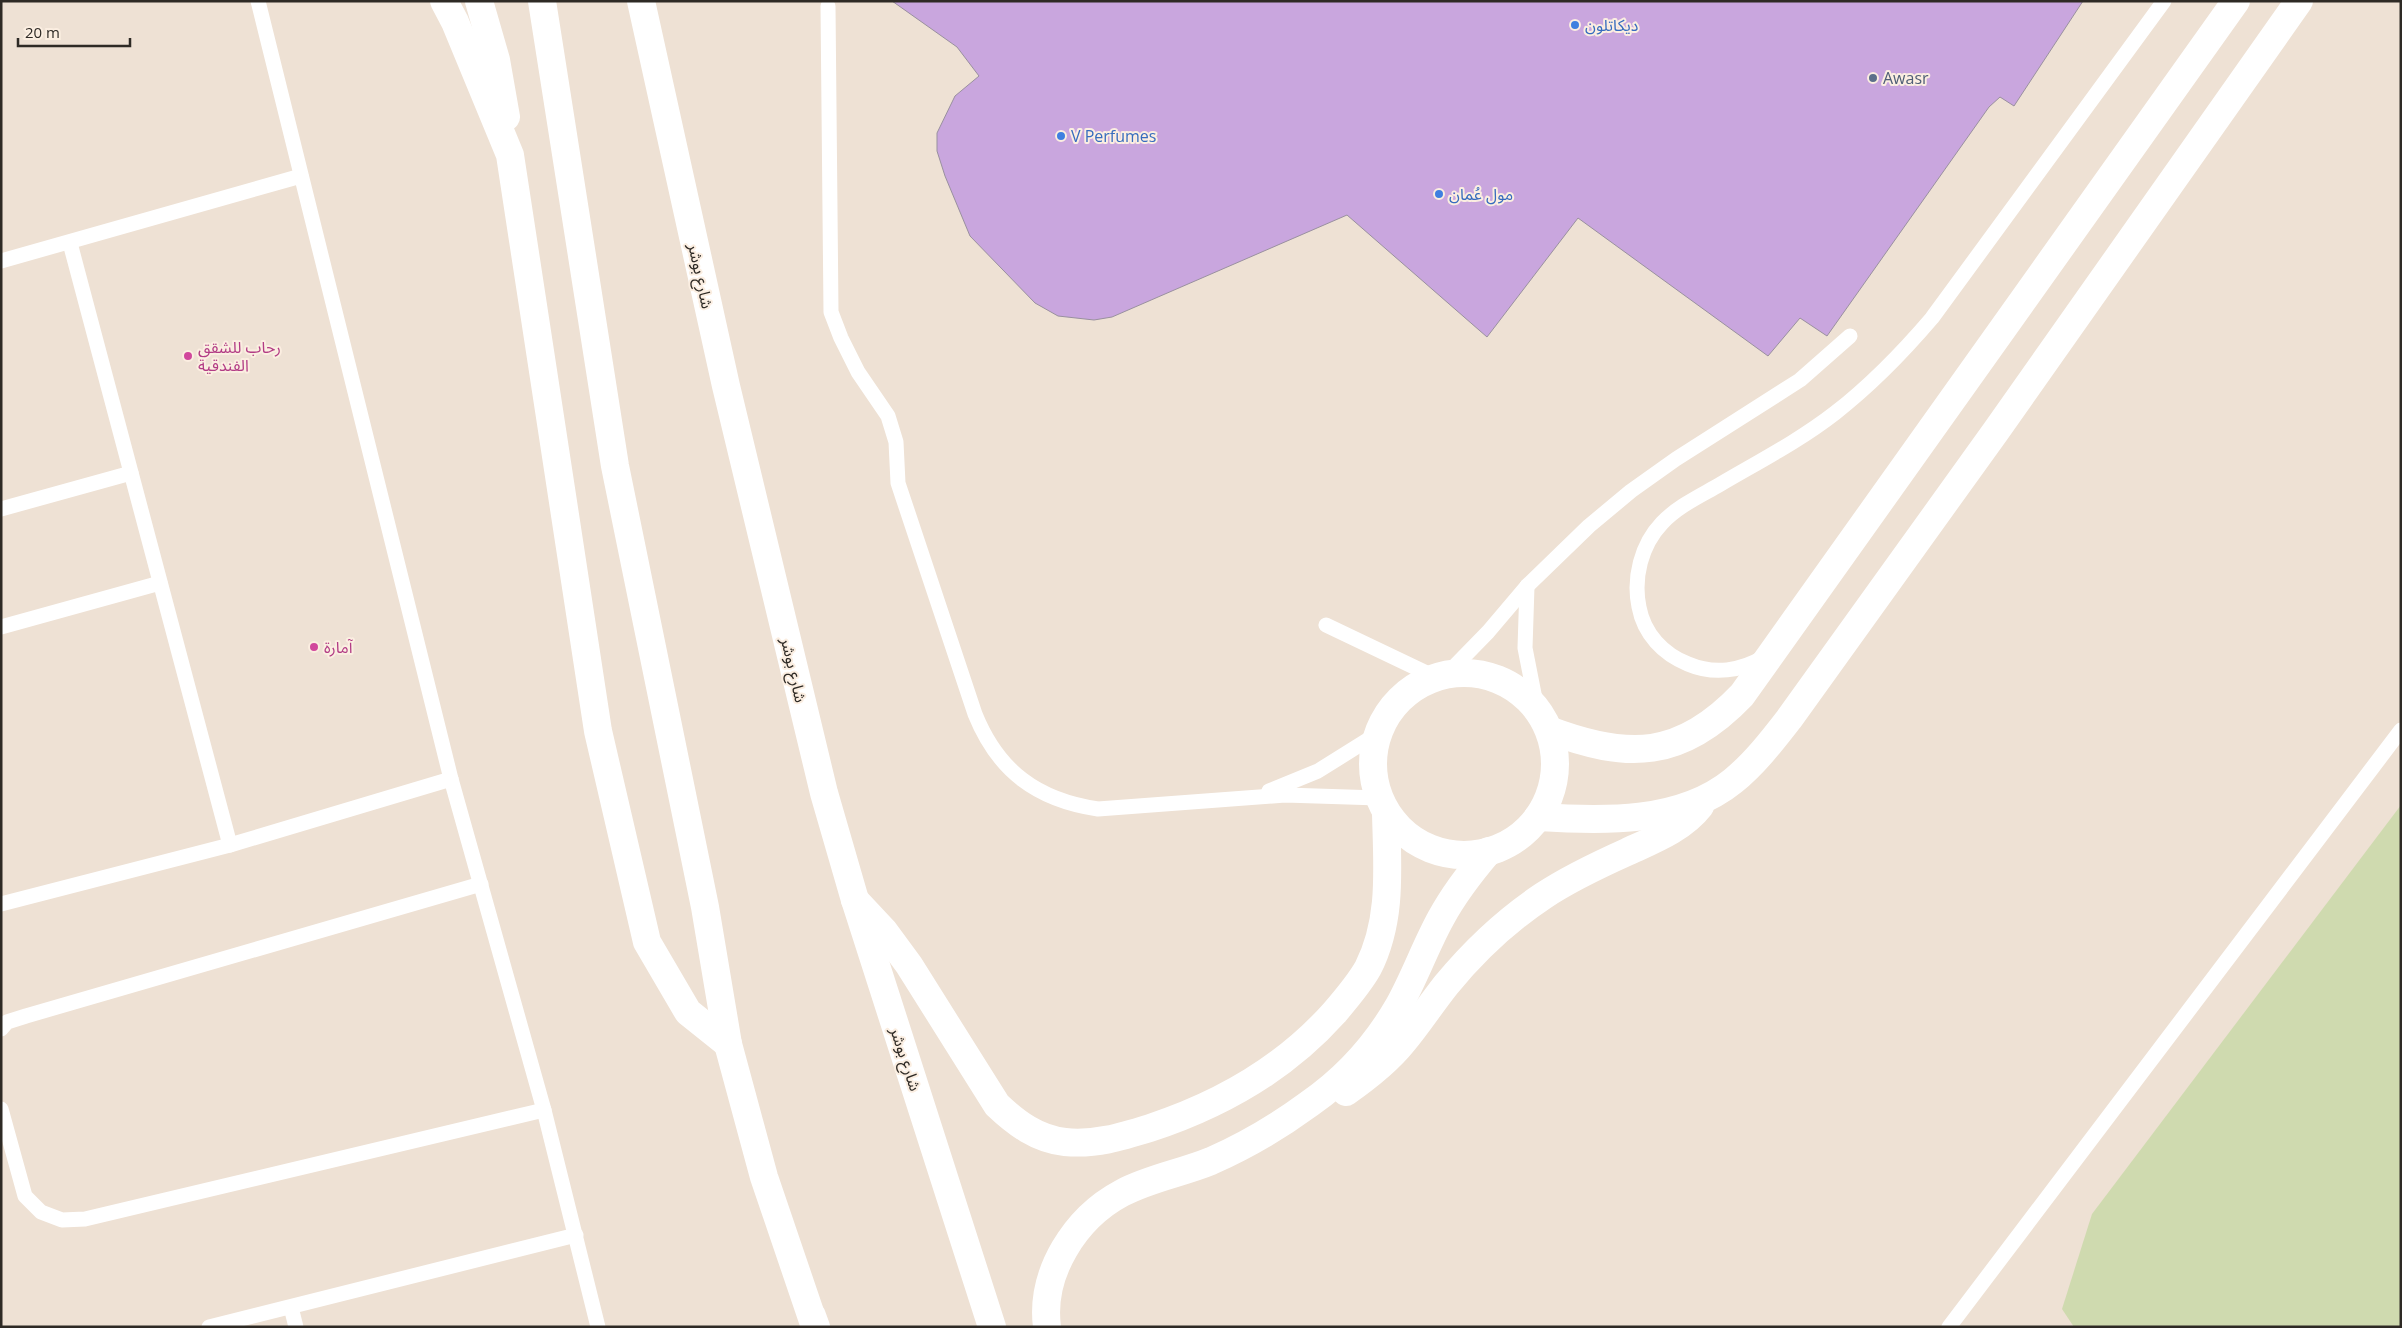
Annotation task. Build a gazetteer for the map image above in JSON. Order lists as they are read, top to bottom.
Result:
{
  "streets": {
    "main road": ["شارع بوشر"]
  },
  "places": [
    "ديكاتلون",
    "Awasr",
    "V Perfumes",
    "مول عُمان",
    "رحاب للشقق الفندقية",
    "آمارة"
  ],
  "scale_bar": "20 m"
}
